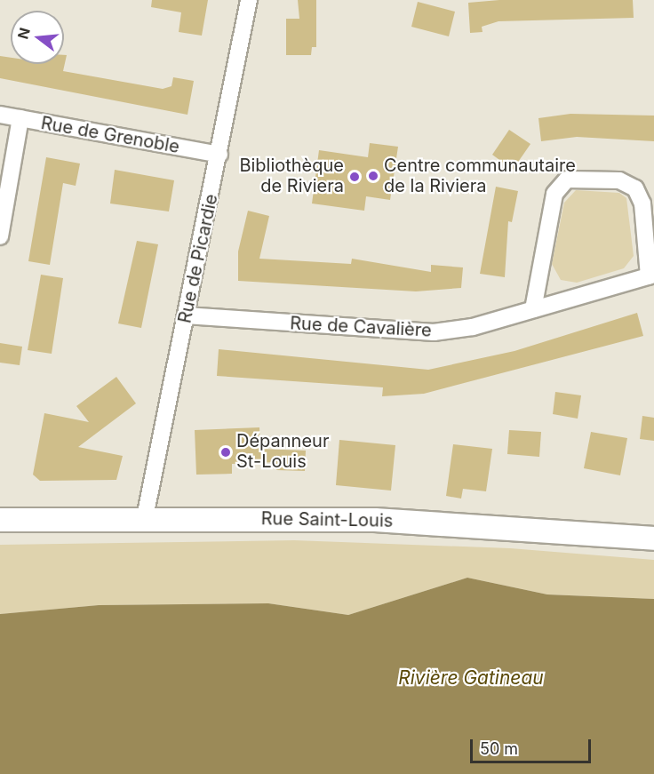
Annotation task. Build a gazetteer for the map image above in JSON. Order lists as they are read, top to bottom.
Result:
{
  "streets": {
    "main road": ["Rue Saint-Louis"],
    "street": ["Rue de Grenoble", "Rue de Picardie", "Rue de Cavalière"]
  },
  "crossings": [
    ["Rue de Grenoble", "Rue de Picardie"],
    ["Rue de Picardie", "Rue de Cavalière"],
    ["Rue de Picardie", "Rue Saint-Louis"]
  ],
  "water": ["Rivière Gatineau"],
  "places": ["Centre communautaire de la Riviera", "Bibliothèque de Riviera", "Dépanneur St-Louis"],
  "scale_bar": "50 m",
  "north": "left"
}
